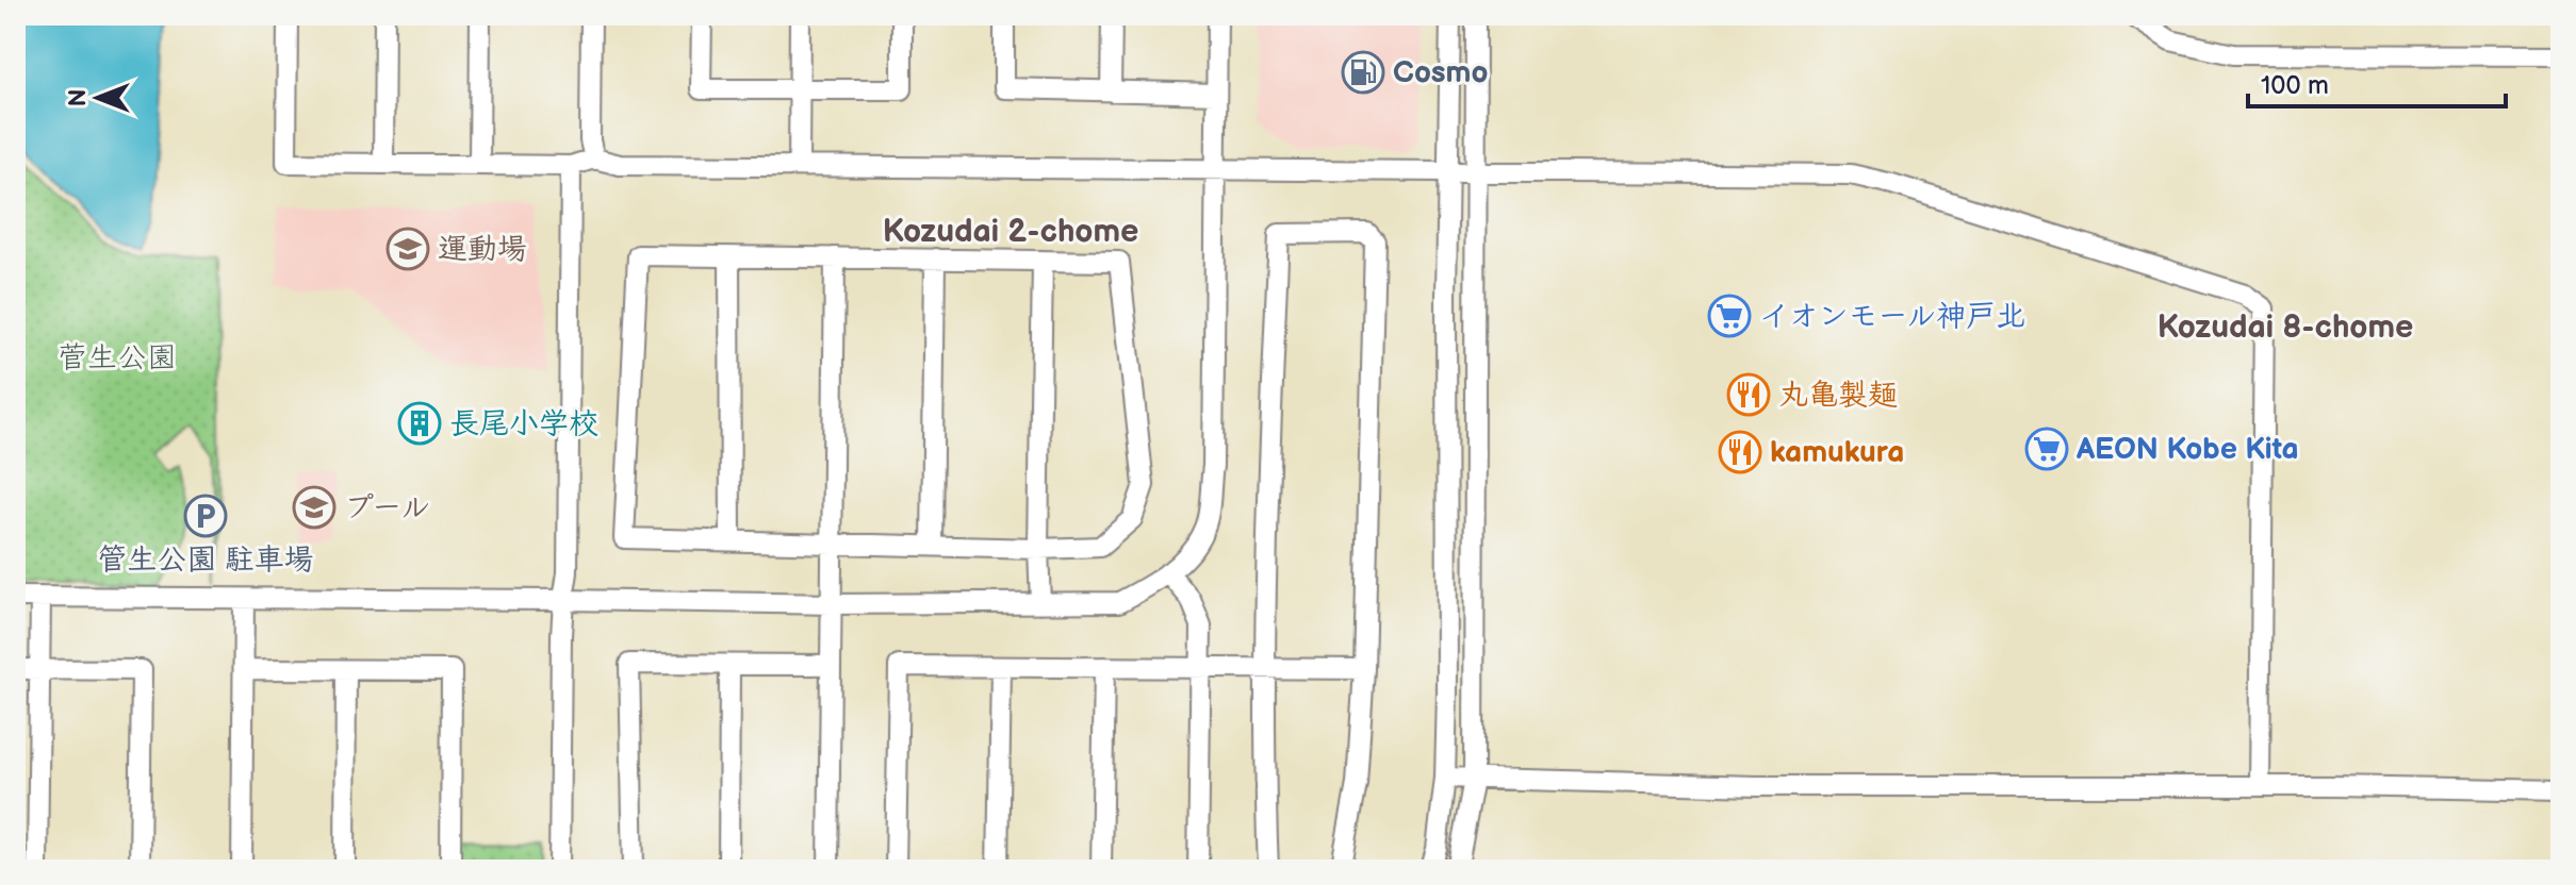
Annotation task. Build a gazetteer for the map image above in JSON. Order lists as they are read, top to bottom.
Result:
{
  "districts": ["Kozudai 2-chome", "Kozudai 8-chome"],
  "parks": ["菅生公園"],
  "places": {
    "fuel station": ["Cosmo"],
    "school or university": ["運動場", "プール"],
    "supermarket": ["イオンモール神戸北", "AEON Kobe Kita"],
    "restaurant": ["丸亀製麺", "kamukura"],
    "building": ["長尾小学校"],
    "parking": ["管生公園 駐車場"]
  },
  "scale_bar": "100 m",
  "north": "left"
}
